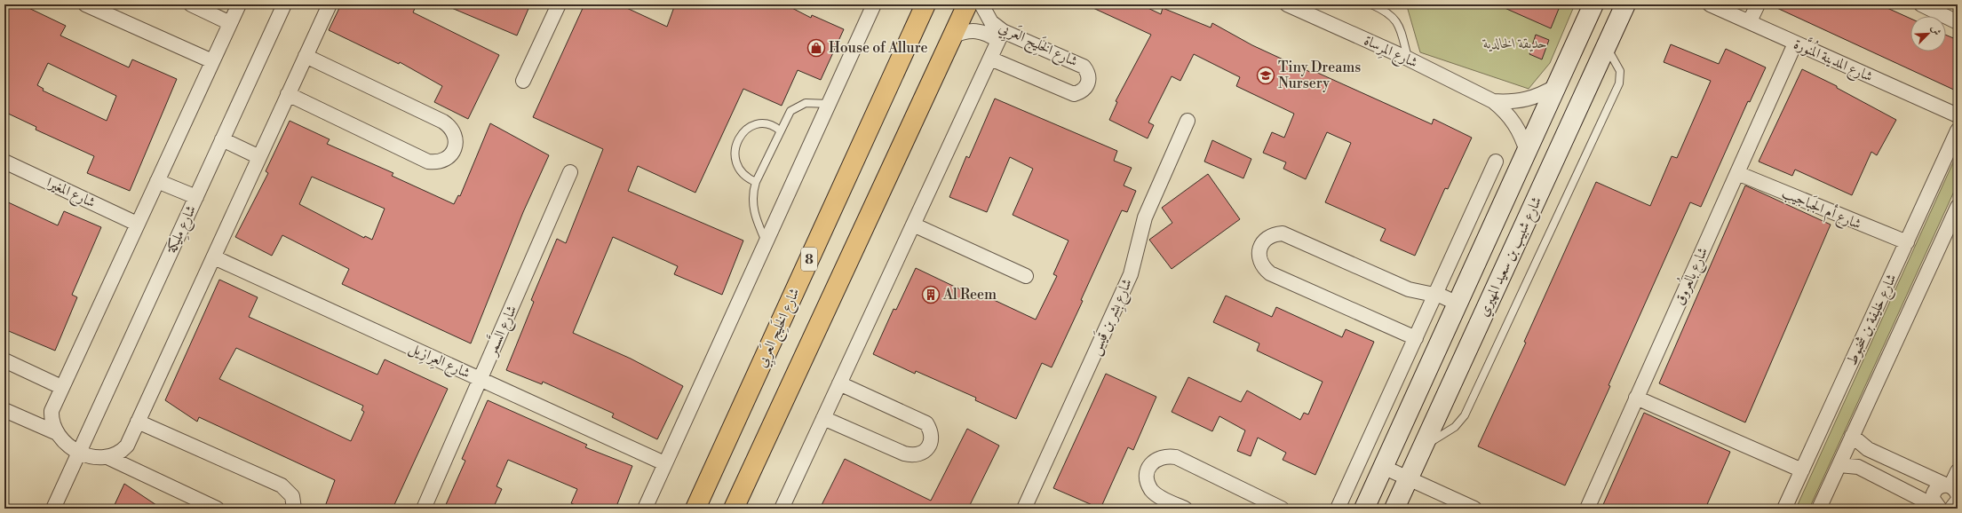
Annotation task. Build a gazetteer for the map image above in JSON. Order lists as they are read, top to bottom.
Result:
{
  "streets": {
    "highway": ["شارع الخَلِيج العَربِي", "8"],
    "street": [
      "شارع المِرساة",
      "شارع المدينة المُنوَّرة",
      "شارع المغيرا",
      "شارع أم الجَباجيب",
      "شارع مِليكة",
      "شارع شبيب بن سعيد المهيري",
      "شارع بالعُروق",
      "شارع بِشر بن قَيس",
      "شارع خليفة بن شخبوط",
      "شارع السَّمر",
      "شارع العِرازِيل"
    ]
  },
  "crossings": [
    ["شارع المِرساة", "شارع شبيب بن سعيد المهيري"],
    ["شارع المدينة المُنوَّرة", "شارع بالعُروق"],
    ["شارع أم الجَباجيب", "شارع بالعُروق"],
    ["شارع أم الجَباجيب", "شارع خليفة بن شخبوط"],
    ["شارع السَّمر", "شارع العِرازِيل"]
  ],
  "parks": ["حديقة الخالدية"],
  "places": {
    "shop": ["House of Allure"],
    "school or university": ["Tiny Dreams Nursery"],
    "building": ["Al Reem"]
  },
  "north": "top right"
}
